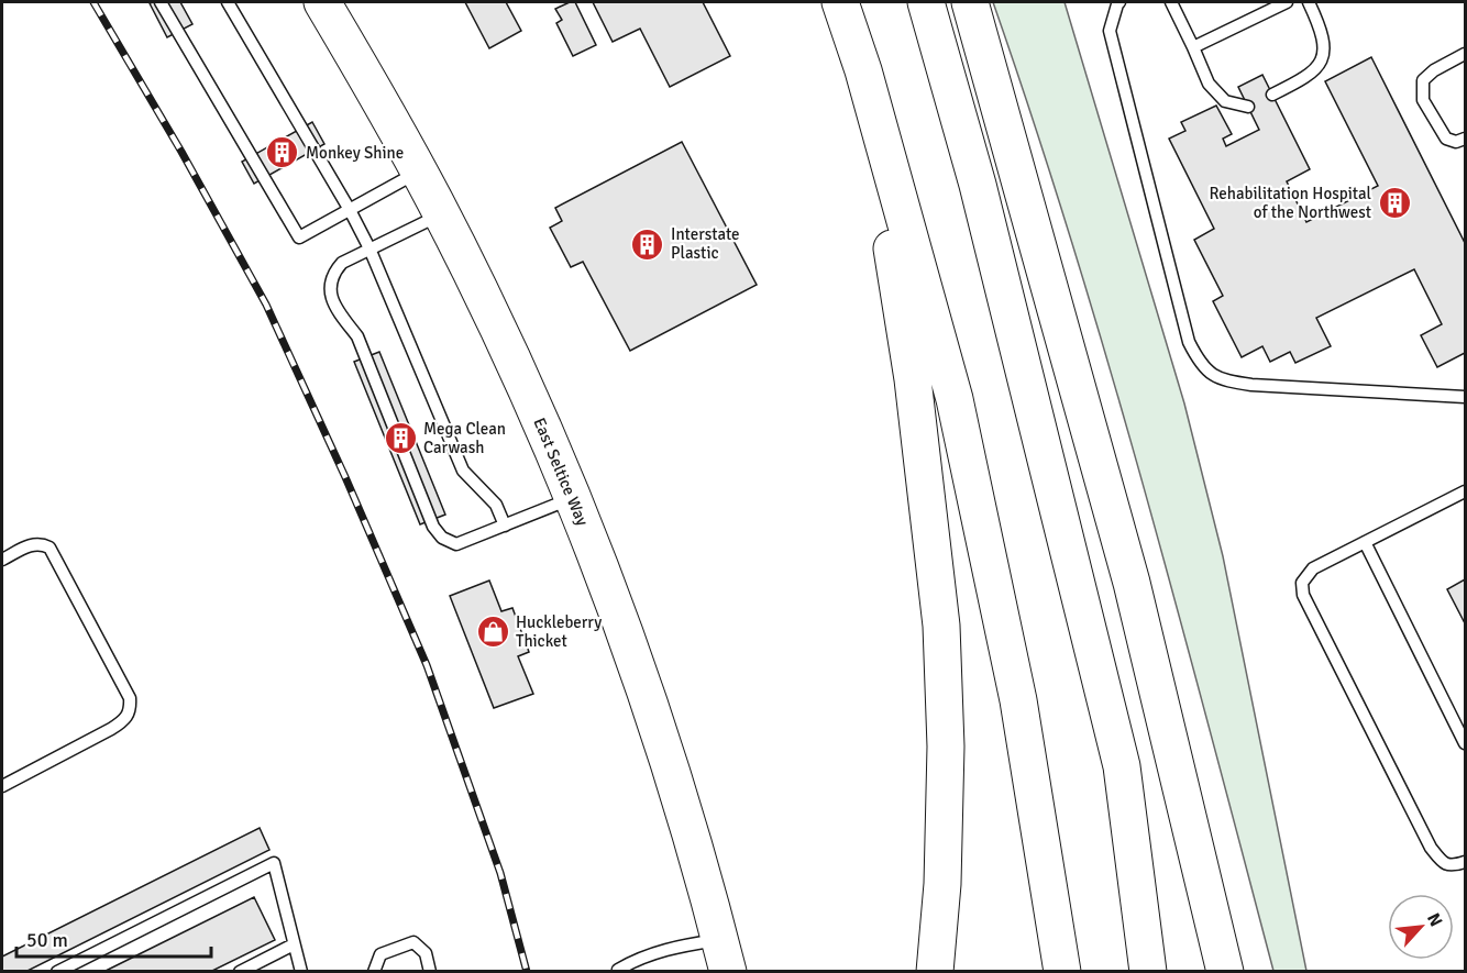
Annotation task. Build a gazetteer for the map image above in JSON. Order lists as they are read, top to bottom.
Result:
{
  "streets": {
    "main road": ["East Seltice Way"]
  },
  "places": {
    "building": [
      "Monkey Shine",
      "Rehabilitation Hospital of the Northwest",
      "Interstate Plastic",
      "Mega Clean Carwash"
    ],
    "shop": ["Huckleberry Thicket"]
  },
  "scale_bar": "50 m",
  "north": "top right"
}
